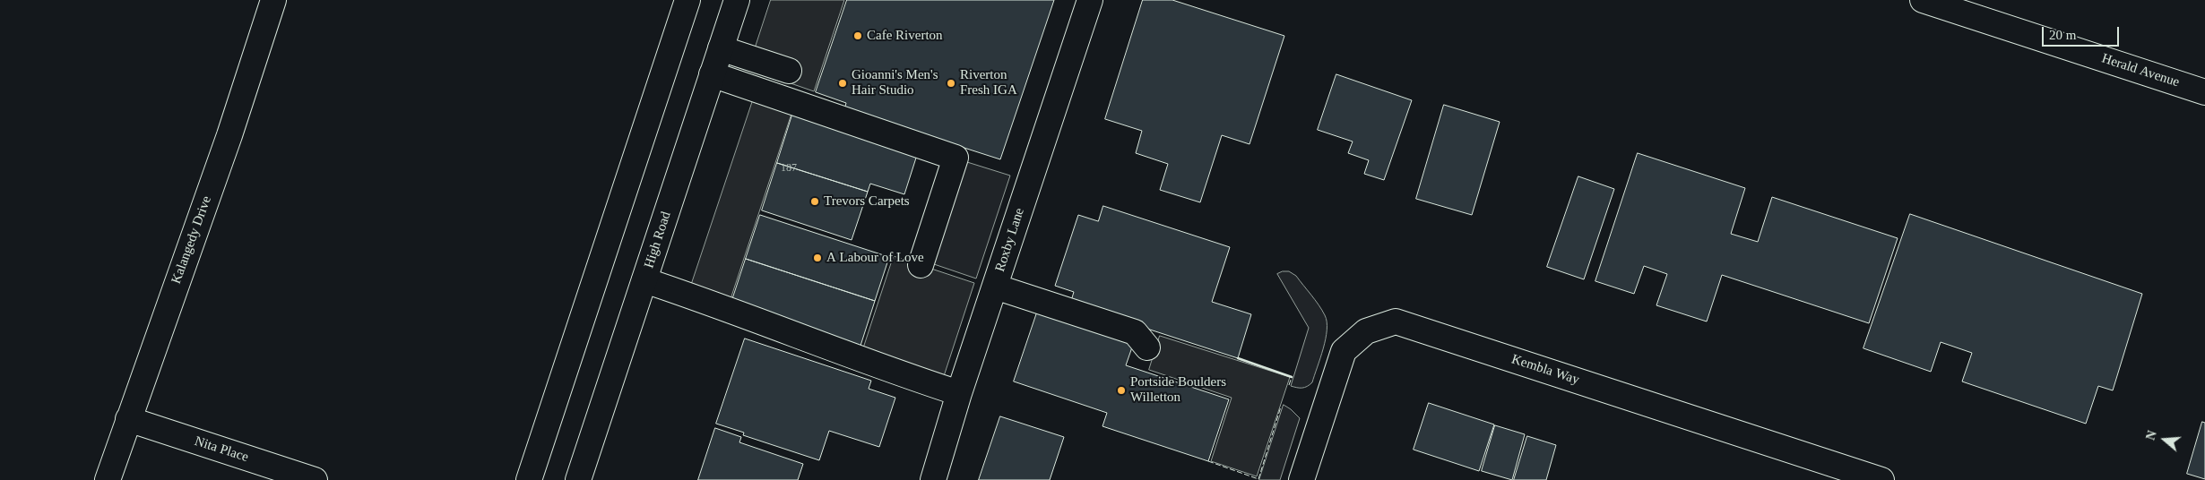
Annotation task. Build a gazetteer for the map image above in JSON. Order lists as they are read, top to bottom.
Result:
{
  "streets": {
    "street": [
      "Herald Avenue",
      "Kalangedy Drive",
      "High Road",
      "Roxby Lane",
      "Kembla Way",
      "Nita Place"
    ]
  },
  "crossings": [
    ["Kalangedy Drive", "Nita Place"]
  ],
  "places": [
    "Cafe Riverton",
    "Gioanni's Men's Hair Studio",
    "Riverton Fresh IGA",
    "Trevors Carpets",
    "A Labour of Love",
    "Portside Boulders Willetton"
  ],
  "house_numbers": ["187"],
  "scale_bar": "20 m",
  "north": "left"
}
